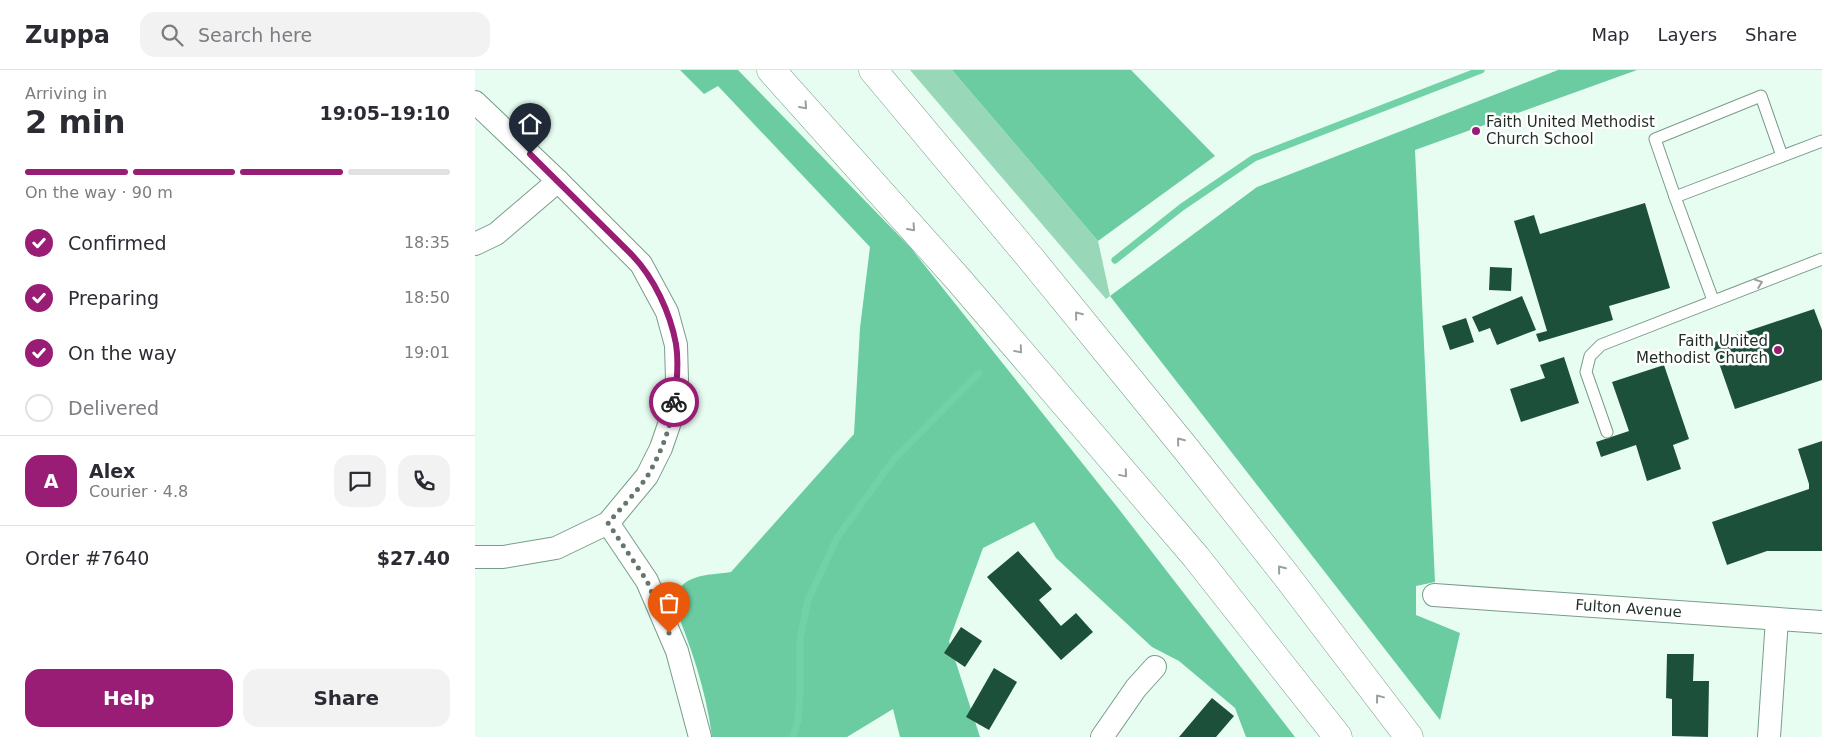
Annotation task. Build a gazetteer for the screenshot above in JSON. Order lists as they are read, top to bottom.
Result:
{
  "streets": {
    "street": ["Fulton Avenue"]
  },
  "places": ["Faith United Methodist Church School", "Faith United Methodist Church"],
  "page": {
    "header": "Zuppa",
    "search": "Search here",
    "nav": ["Map", "Layers", "Share"],
    "heading": ["2 min", "Arriving in", "19:05–19:10"],
    "panel": [
      "Alex",
      "Courier · 4.8",
      "Order #7640",
      "$27.40"
    ],
    "bar": "On the way · 90 m",
    "list": [
      ["Confirmed", "18:35"],
      ["Preparing", "18:50"],
      ["On the way", "19:01"],
      "Delivered"
    ],
    "round": "A",
    "buttons": ["Help", "Share"]
  }
}
